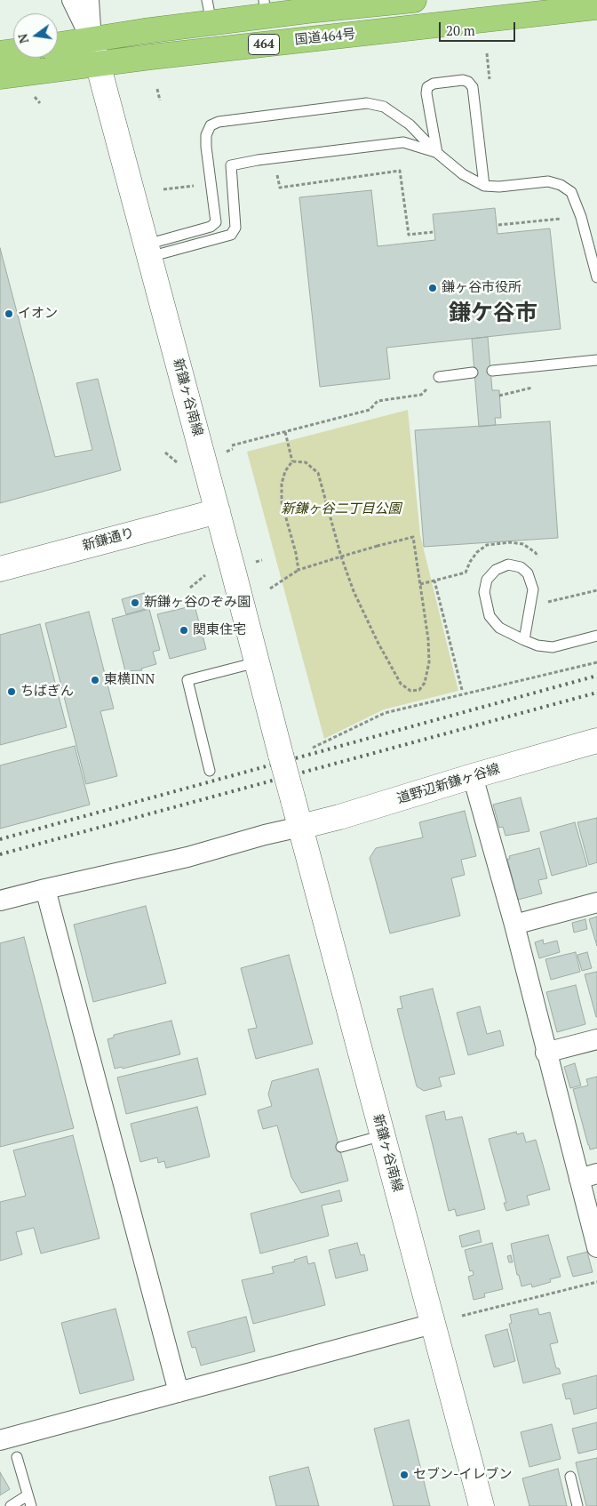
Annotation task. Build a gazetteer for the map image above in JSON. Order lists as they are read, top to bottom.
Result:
{
  "streets": {
    "highway": ["国道464号", "464"],
    "street": ["新鎌ヶ谷南線", "新鎌通り", "道野辺新鎌ヶ谷線"]
  },
  "crossings": [
    ["国道464号", "新鎌ヶ谷南線"],
    ["新鎌ヶ谷南線", "新鎌通り"],
    ["新鎌ヶ谷南線", "道野辺新鎌ヶ谷線"]
  ],
  "districts": ["鎌ケ谷市"],
  "parks": ["新鎌ヶ谷二丁目公園"],
  "places": [
    "鎌ヶ谷市役所",
    "イオン",
    "新鎌ヶ谷のぞみ園",
    "関東住宅",
    "東横INN",
    "ちばぎん",
    "セブン-イレブン"
  ],
  "scale_bar": "20 m",
  "north": "left"
}
